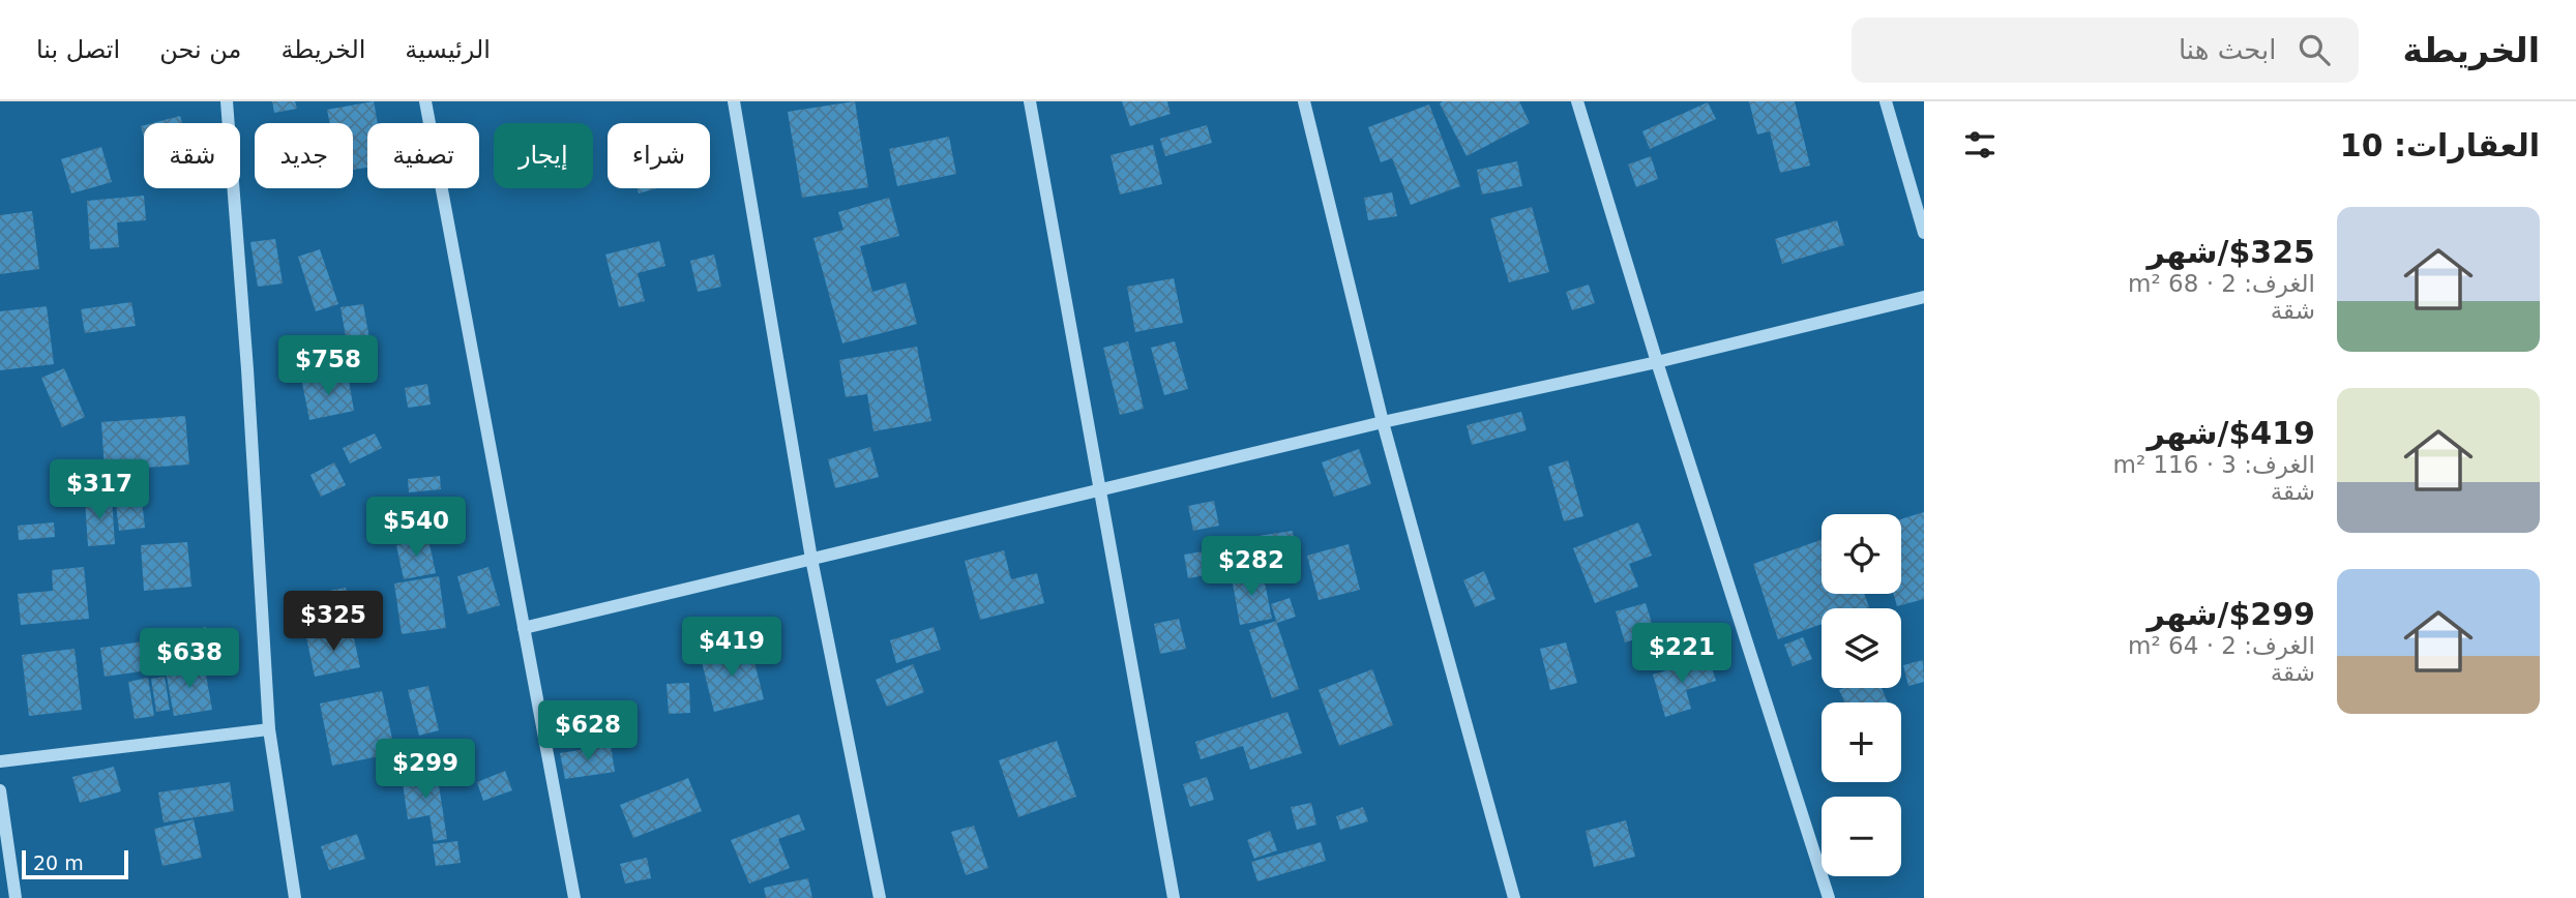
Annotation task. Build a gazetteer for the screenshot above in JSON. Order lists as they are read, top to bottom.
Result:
{
  "scale_bar": "20 m",
  "page": {
    "header": "الخريطة",
    "search": "ابحث هنا",
    "nav": [
      "الرئيسية",
      "الخريطة",
      "من نحن",
      "اتصل بنا"
    ],
    "heading": "العقارات: 10",
    "chip": [
      "شراء",
      "إيجار",
      "تصفية",
      "جديد",
      "شقة"
    ],
    "list": [
      {
        "name": "$325/شهر",
        "note": "الغرف: 2 · 68 m² · شقة"
      },
      {
        "name": "$419/شهر",
        "note": "الغرف: 3 · 116 m² · شقة"
      },
      {
        "name": "$299/شهر",
        "note": "الغرف: 2 · 64 m² · شقة"
      }
    ],
    "price": [
      "$758",
      "$317",
      "$540",
      "$282",
      "$325",
      "$419",
      "$221",
      "$638",
      "$628",
      "$299"
    ],
    "map_buttons": ["+", "−"],
    "scale": "20 m"
  }
}
